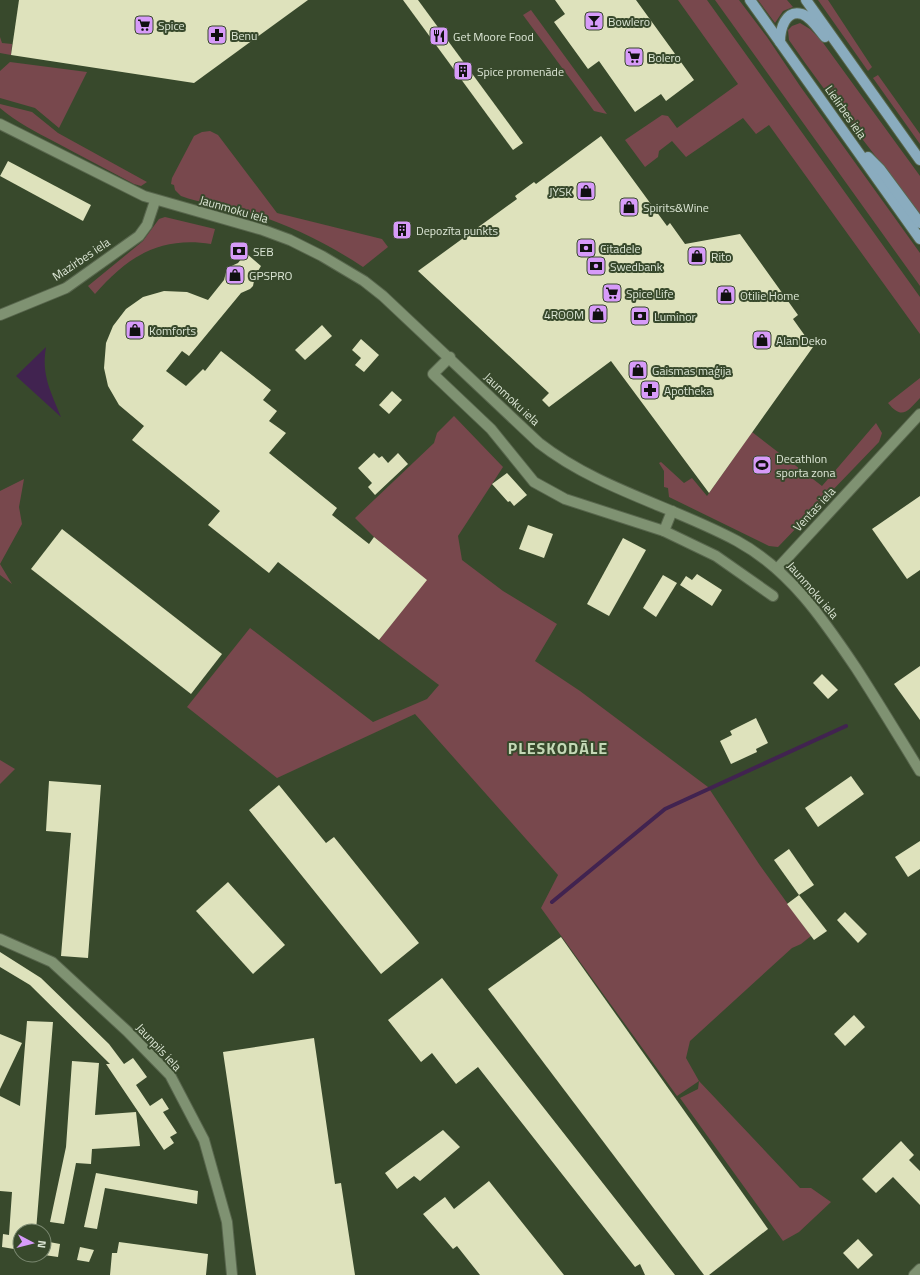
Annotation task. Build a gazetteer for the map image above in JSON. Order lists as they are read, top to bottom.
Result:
{
  "streets": {
    "main road": ["Lielirbes iela"],
    "street": [
      "Jaunmoku iela",
      "Mazirbes iela",
      "Ventas iela",
      "Jaunpils iela"
    ]
  },
  "crossings": [
    ["Jaunmoku iela", "Mazirbes iela"],
    ["Jaunmoku iela", "Ventas iela"]
  ],
  "districts": ["PLESKODĀLE"],
  "places": {
    "bar": ["Bowlero"],
    "supermarket": ["Spice", "Bolero", "Spice Life"],
    "pharmacy": ["Benu", "Apotheka"],
    "restaurant": ["Get Moore Food"],
    "building": ["Spice promenāde", "Depozīta punkts"],
    "shop": [
      "JYSK",
      "Spirits&Wine",
      "Rito",
      "GPSPRO",
      "Otilie Home",
      "4ROOM",
      "Komforts",
      "Alan Deko",
      "Gaismas maģija"
    ],
    "bank": [
      "Citadele",
      "SEB",
      "Swedbank",
      "Luminor"
    ],
    "sports": ["Decathlon sporta zona"]
  },
  "north": "right"
}
